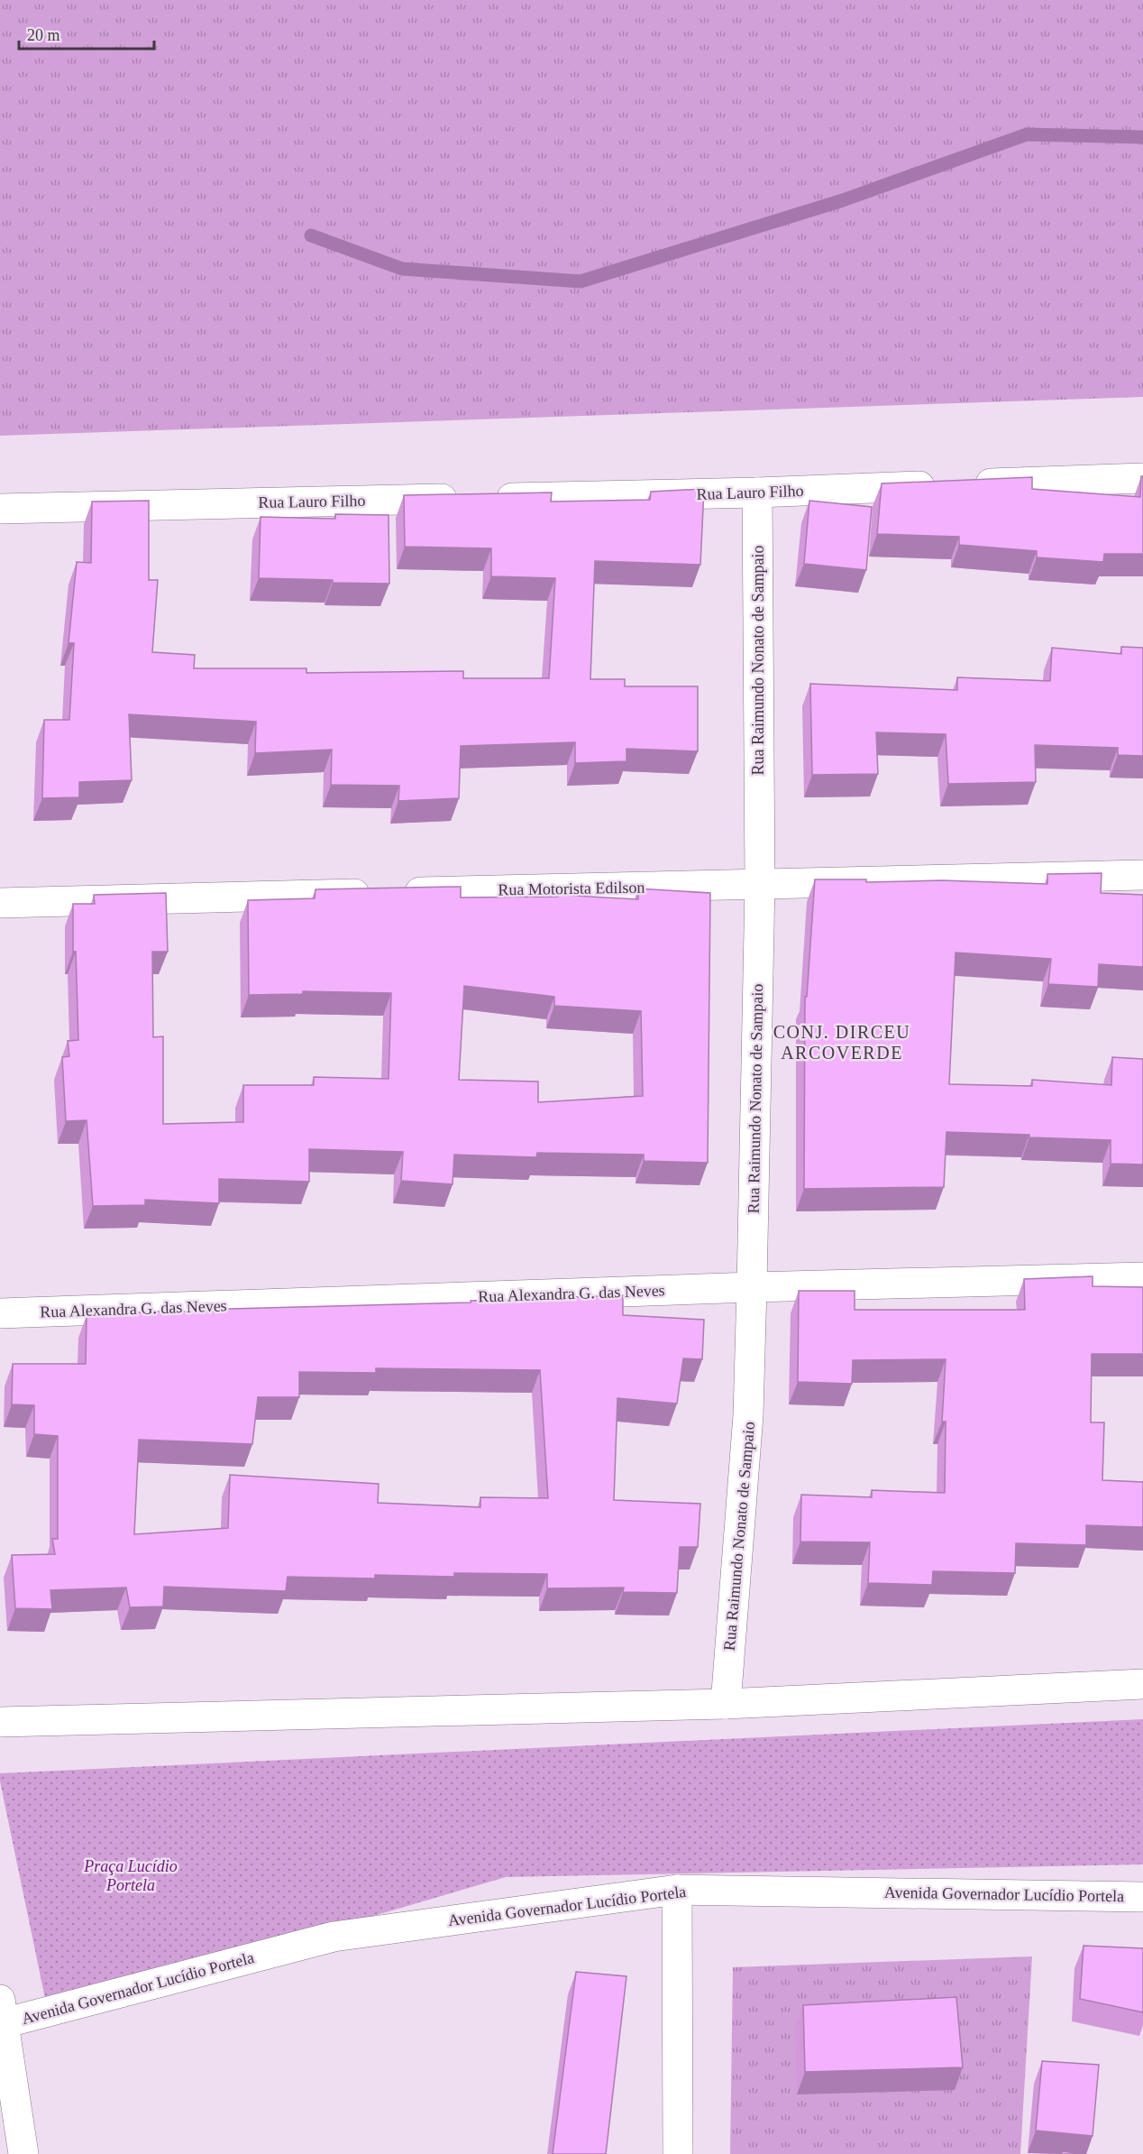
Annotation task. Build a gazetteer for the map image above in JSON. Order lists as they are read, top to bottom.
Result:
{
  "streets": {
    "street": [
      "Rua Lauro Filho",
      "Rua Raimundo Nonato de Sampaio",
      "Rua Motorista Edilson",
      "Rua Alexandra G. das Neves",
      "Avenida Governador Lucídio Portela"
    ]
  },
  "crossings": [
    ["Rua Lauro Filho", "Rua Raimundo Nonato de Sampaio"],
    ["Rua Raimundo Nonato de Sampaio", "Rua Motorista Edilson"],
    ["Rua Raimundo Nonato de Sampaio", "Rua Alexandra G. das Neves"]
  ],
  "districts": ["CONJ. DIRCEU ARCOVERDE"],
  "parks": ["Praça Lucídio Portela"],
  "scale_bar": "20 m"
}
